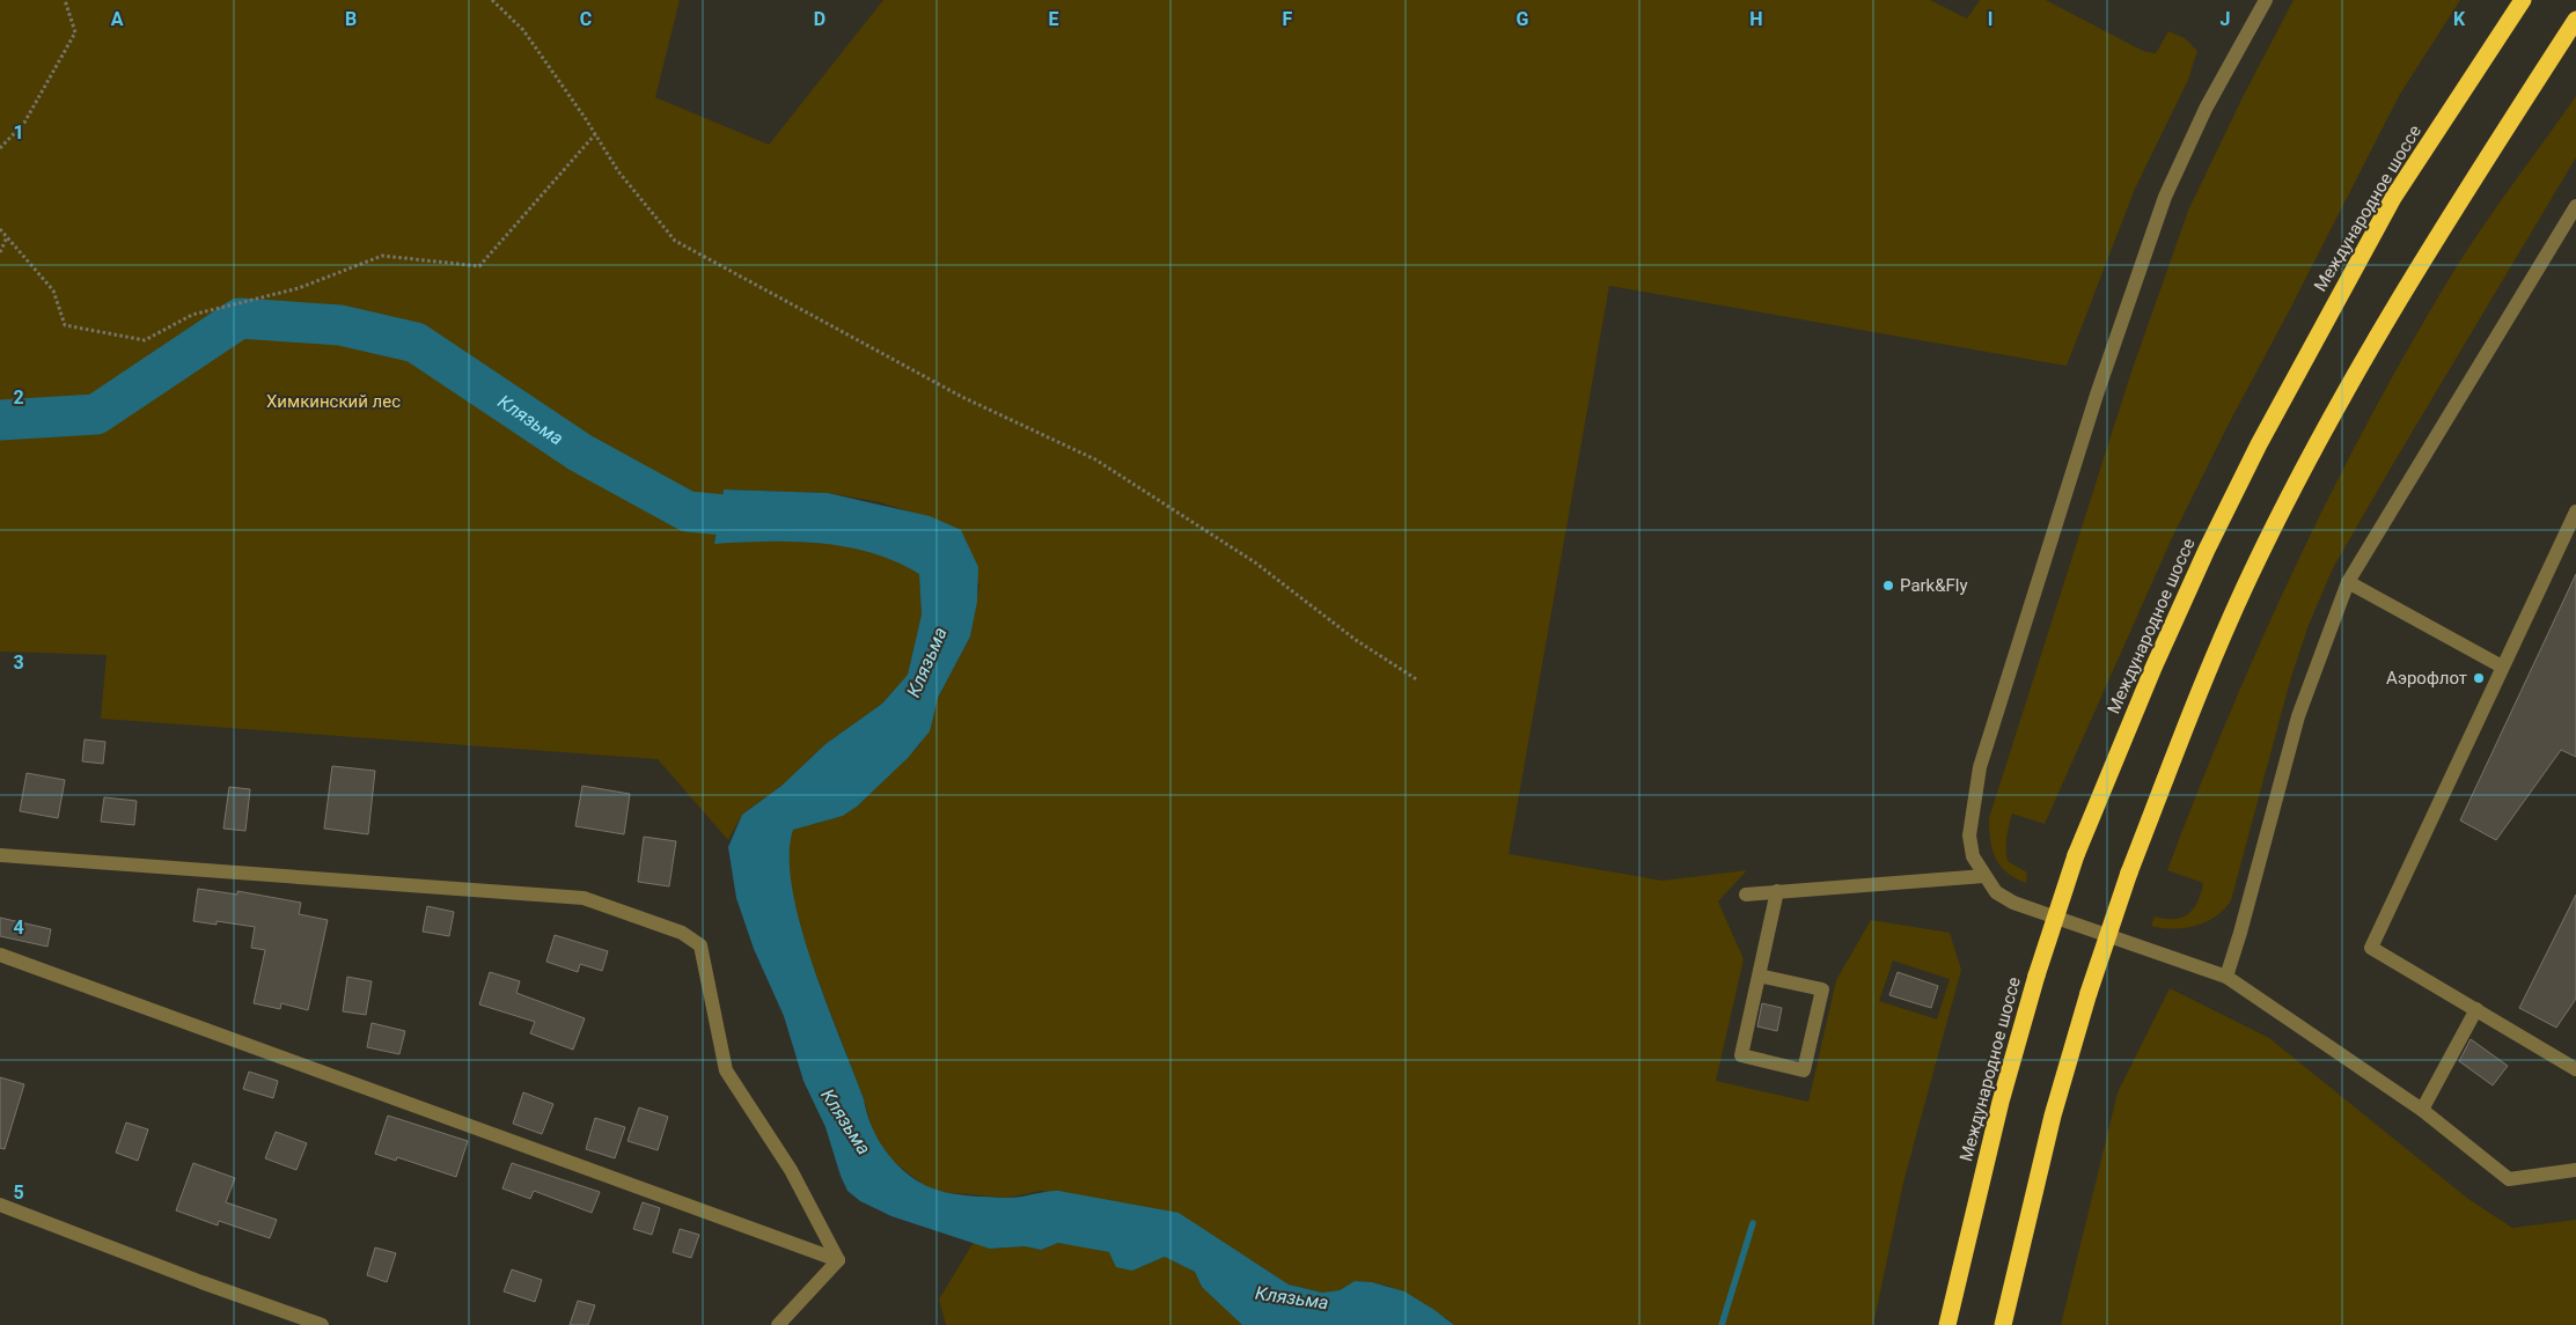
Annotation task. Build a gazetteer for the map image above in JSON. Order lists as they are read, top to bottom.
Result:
{
  "streets": {
    "highway": ["Международное шоссе"]
  },
  "water": ["Клязьма"],
  "parks": ["Химкинский лес"],
  "places": ["Park&Fly", "Аэрофлот"],
  "grid": {
    "columns": [
      "A",
      "B",
      "C",
      "D",
      "E",
      "F",
      "G",
      "H",
      "I",
      "J",
      "K"
    ],
    "rows": [
      "1",
      "2",
      "3",
      "4",
      "5"
    ]
  }
}
